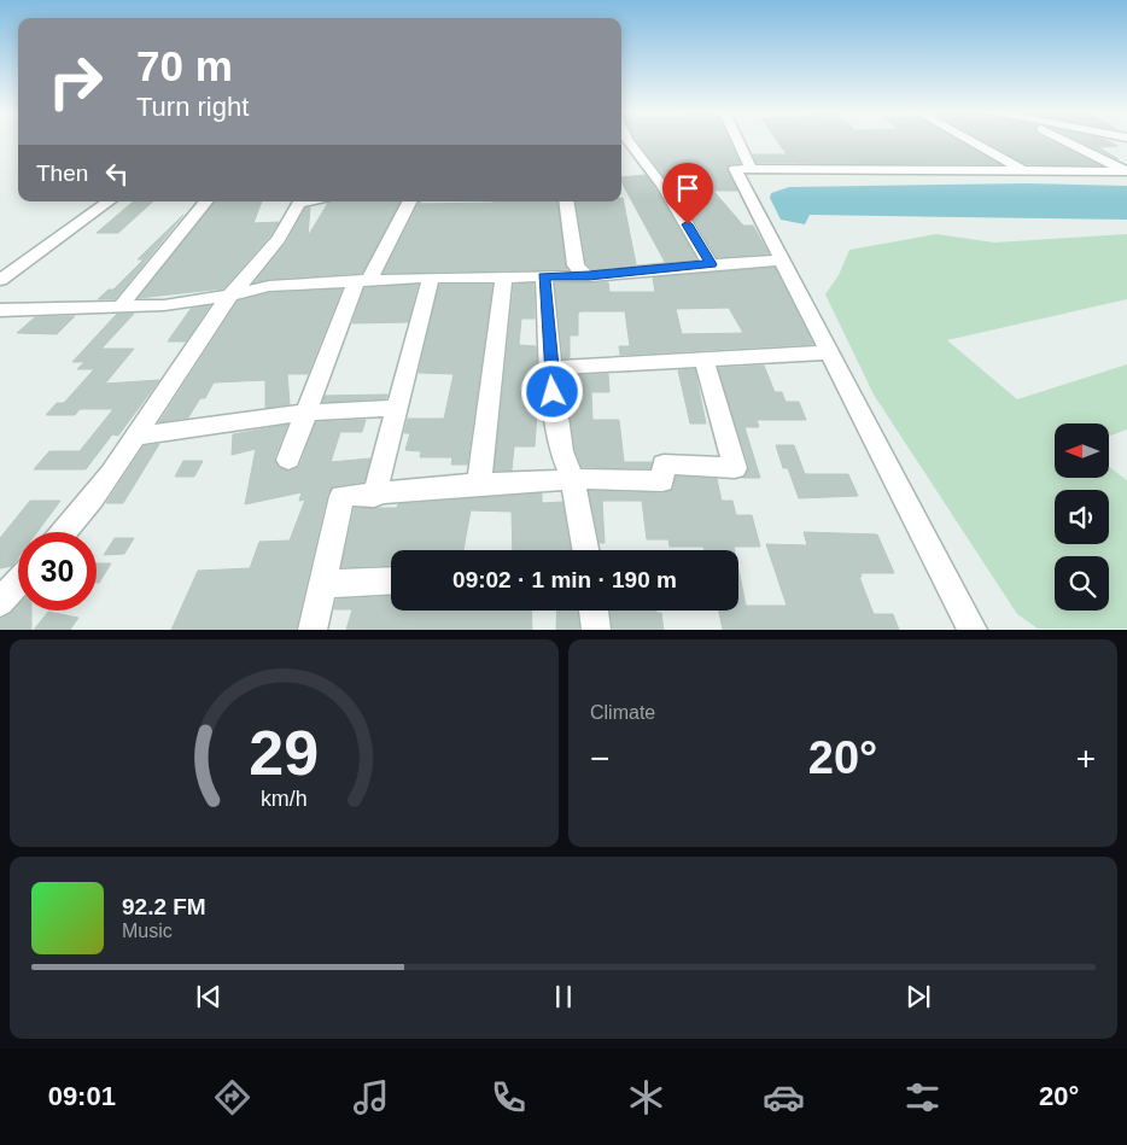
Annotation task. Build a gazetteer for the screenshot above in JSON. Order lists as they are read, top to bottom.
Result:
{
  "north": "left",
  "page": {
    "turn": ["70 m", "Turn right"],
    "then": "Then",
    "limit": "30",
    "trip": "09:02 · 1 min · 190 m",
    "tile": "Climate",
    "heat": ["−", "20°", "+"],
    "song": ["92.2 FM", "Music"],
    "tabs": ["09:01", "20°"],
    "gauge": ["29", "km/h"]
  }
}
